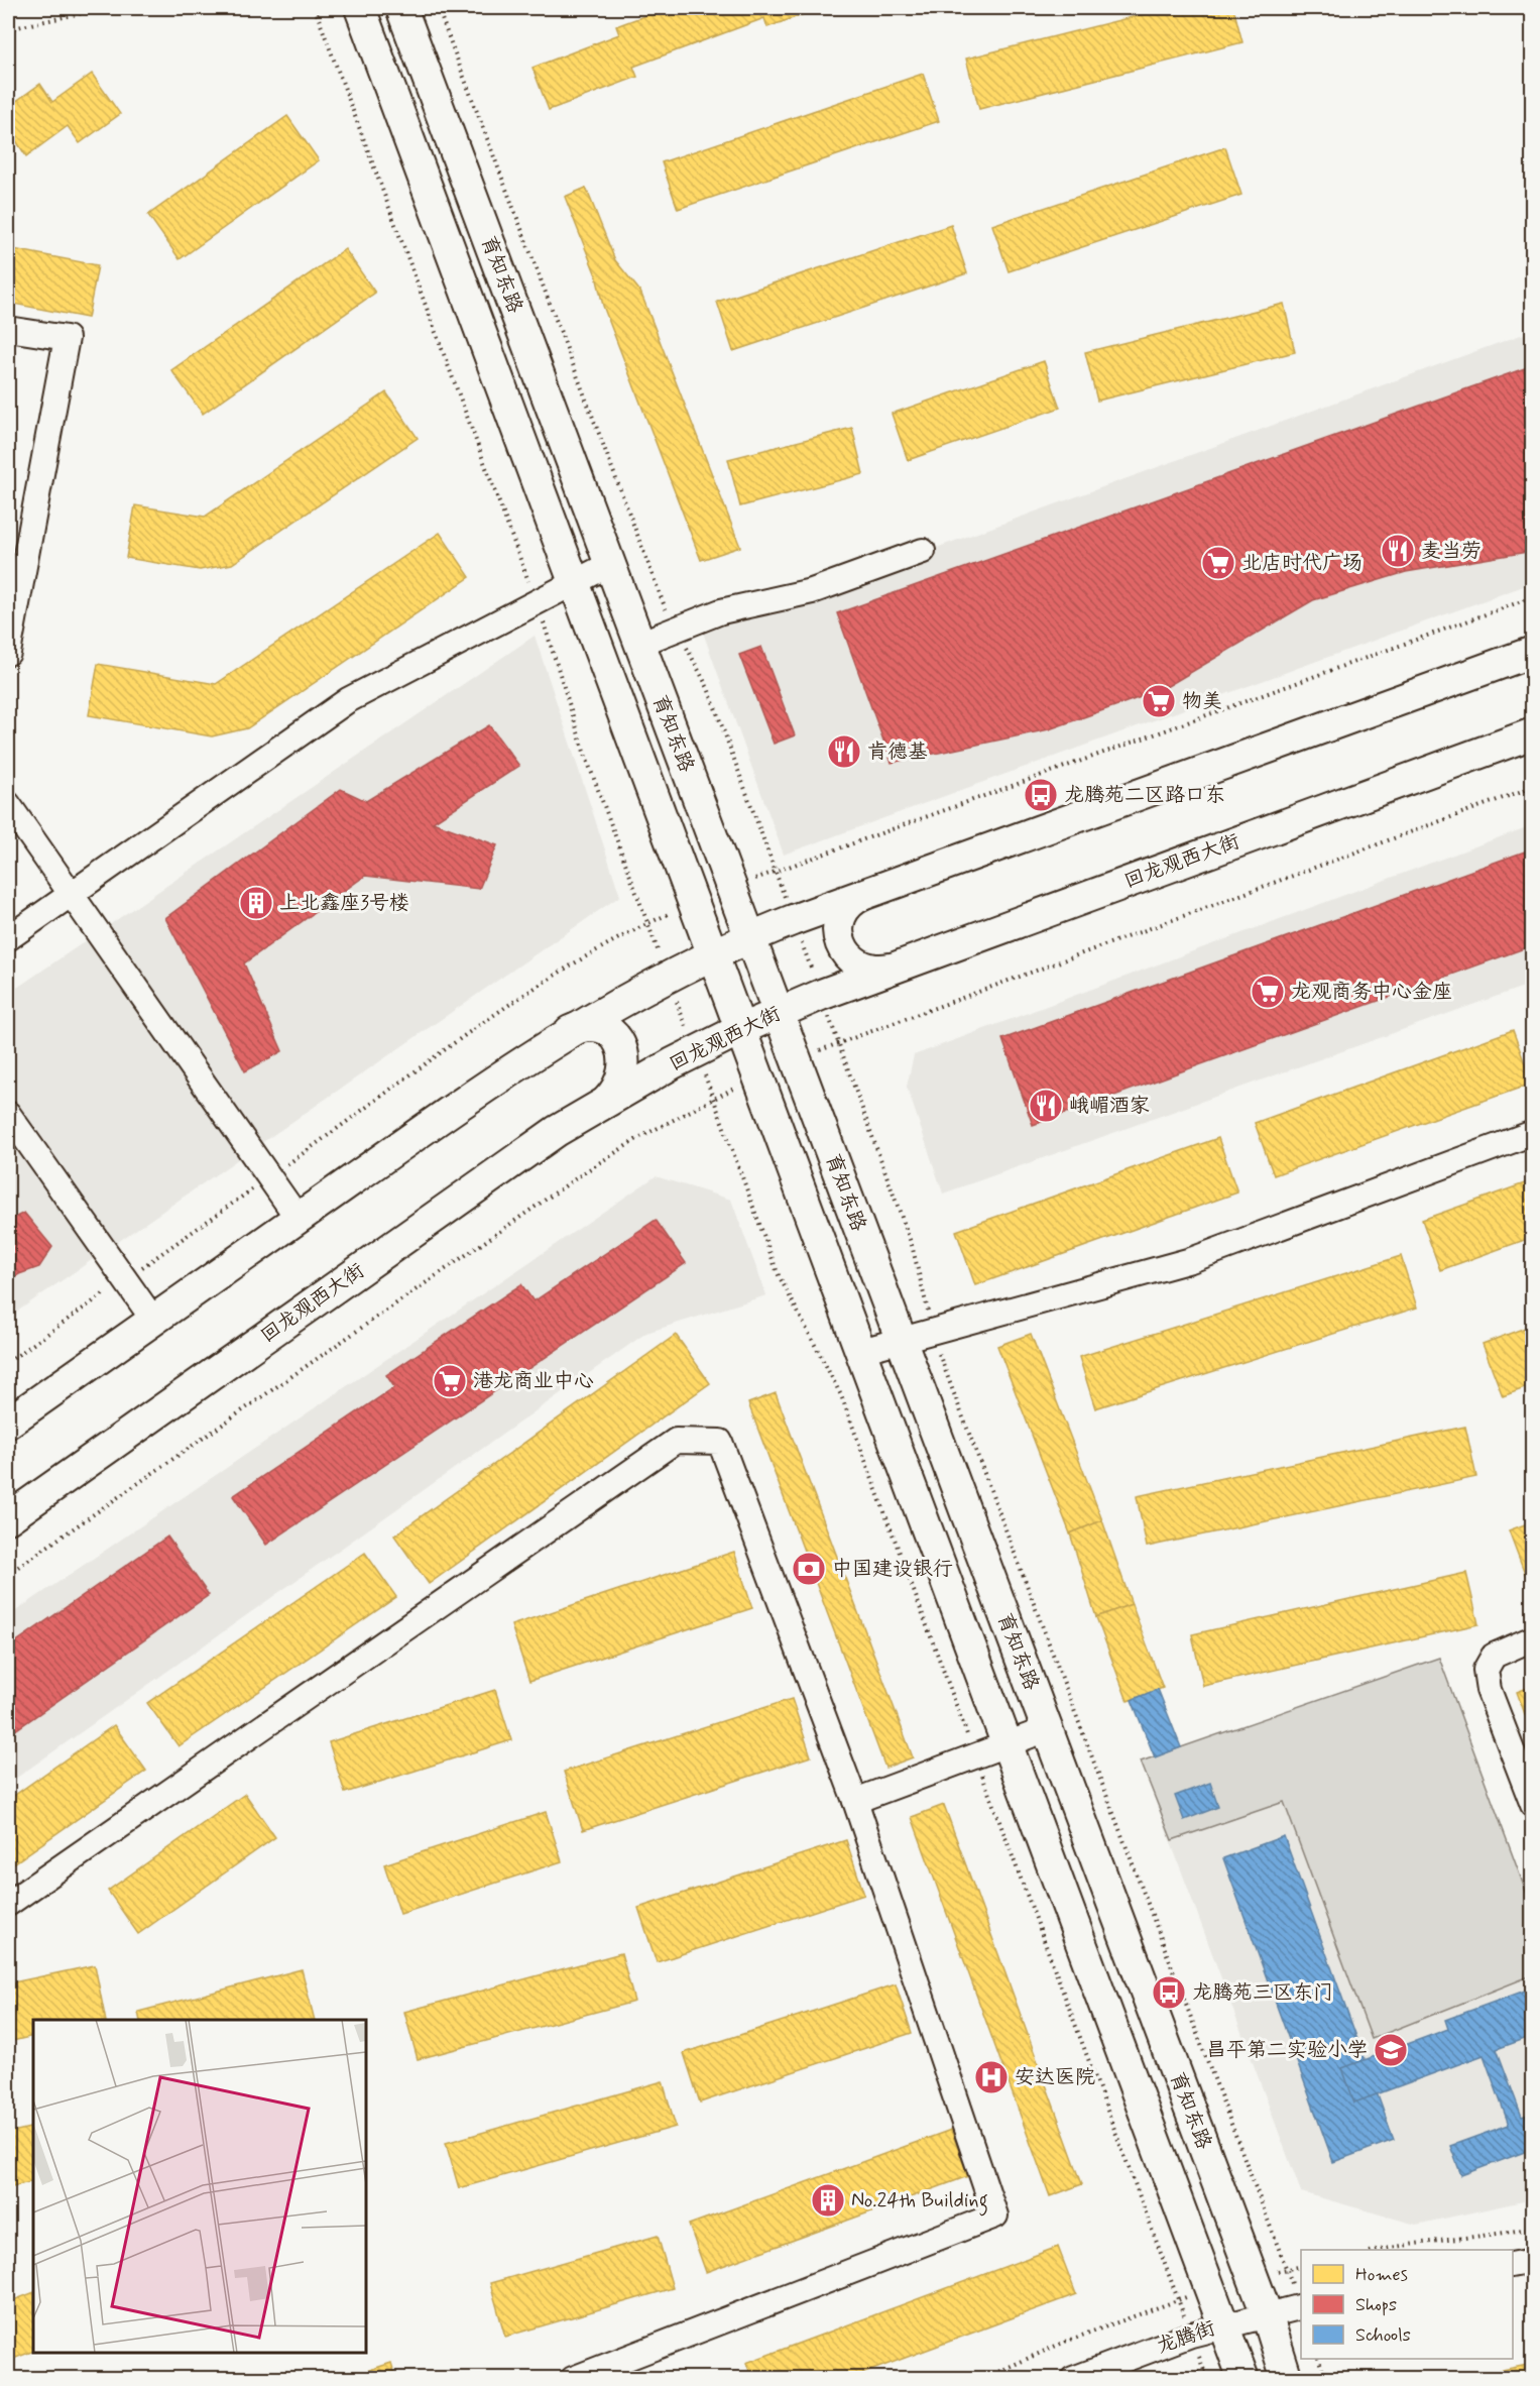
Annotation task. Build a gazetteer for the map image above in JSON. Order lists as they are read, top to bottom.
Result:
{
  "streets": {
    "main road": ["育知东路", "回龙观西大街"],
    "street": ["龙腾街"]
  },
  "crossings": [
    ["育知东路", "回龙观西大街"],
    ["育知东路", "龙腾街"]
  ],
  "places": {
    "restaurant": ["麦当劳", "肯德基", "峨嵋酒家"],
    "supermarket": [
      "北店时代广场",
      "物美",
      "龙观商务中心金座",
      "港龙商业中心"
    ],
    "bus stop": ["龙腾苑二区路口东", "龙腾苑三区东门"],
    "building": ["上北鑫座3号楼", "No.24th Building"],
    "bank": ["中国建设银行"],
    "school or university": ["昌平第二实验小学"],
    "hospital": ["安达医院"]
  },
  "legend": ["Homes", "Shops", "Schools"]
}
